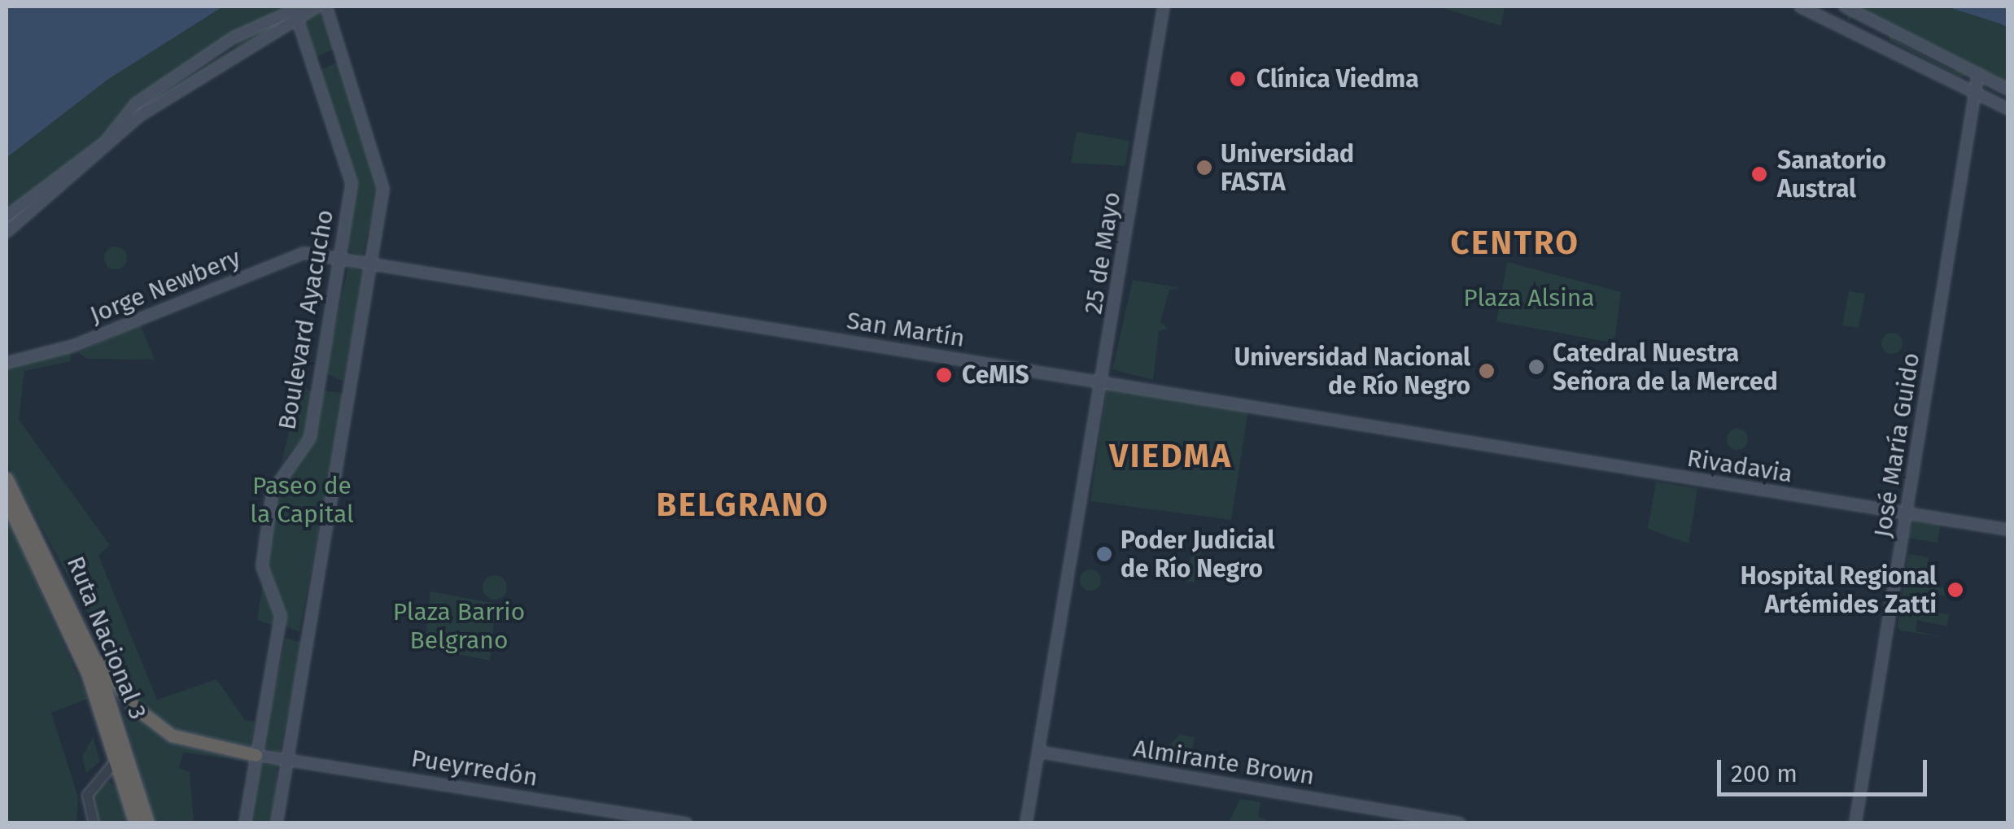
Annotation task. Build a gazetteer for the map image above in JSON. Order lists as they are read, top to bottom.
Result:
{
  "streets": {
    "highway": ["Ruta Nacional 3"],
    "main road": [
      "25 de Mayo",
      "Jorge Newbery",
      "Boulevard Ayacucho",
      "San Martín",
      "José María Guido",
      "Rivadavia",
      "Almirante Brown",
      "Pueyrredón"
    ]
  },
  "crossings": [
    ["25 de Mayo", "San Martín"],
    ["25 de Mayo", "Almirante Brown"],
    ["Jorge Newbery", "Boulevard Ayacucho"],
    ["Jorge Newbery", "San Martín"],
    ["Boulevard Ayacucho", "San Martín"],
    ["Boulevard Ayacucho", "Pueyrredón"],
    ["San Martín", "Rivadavia"],
    ["José María Guido", "Rivadavia"]
  ],
  "districts": ["CENTRO", "VIEDMA", "BELGRANO"],
  "parks": ["Plaza Alsina", "Paseo de la Capital", "Plaza Barrio Belgrano"],
  "places": [
    "Clínica Viedma",
    "Universidad FASTA",
    "Sanatorio Austral",
    "Catedral Nuestra Señora de la Merced",
    "Universidad Nacional de Río Negro",
    "CeMIS",
    "Poder Judicial de Río Negro",
    "Hospital Regional Artémides Zatti"
  ],
  "scale_bar": "200 m"
}
